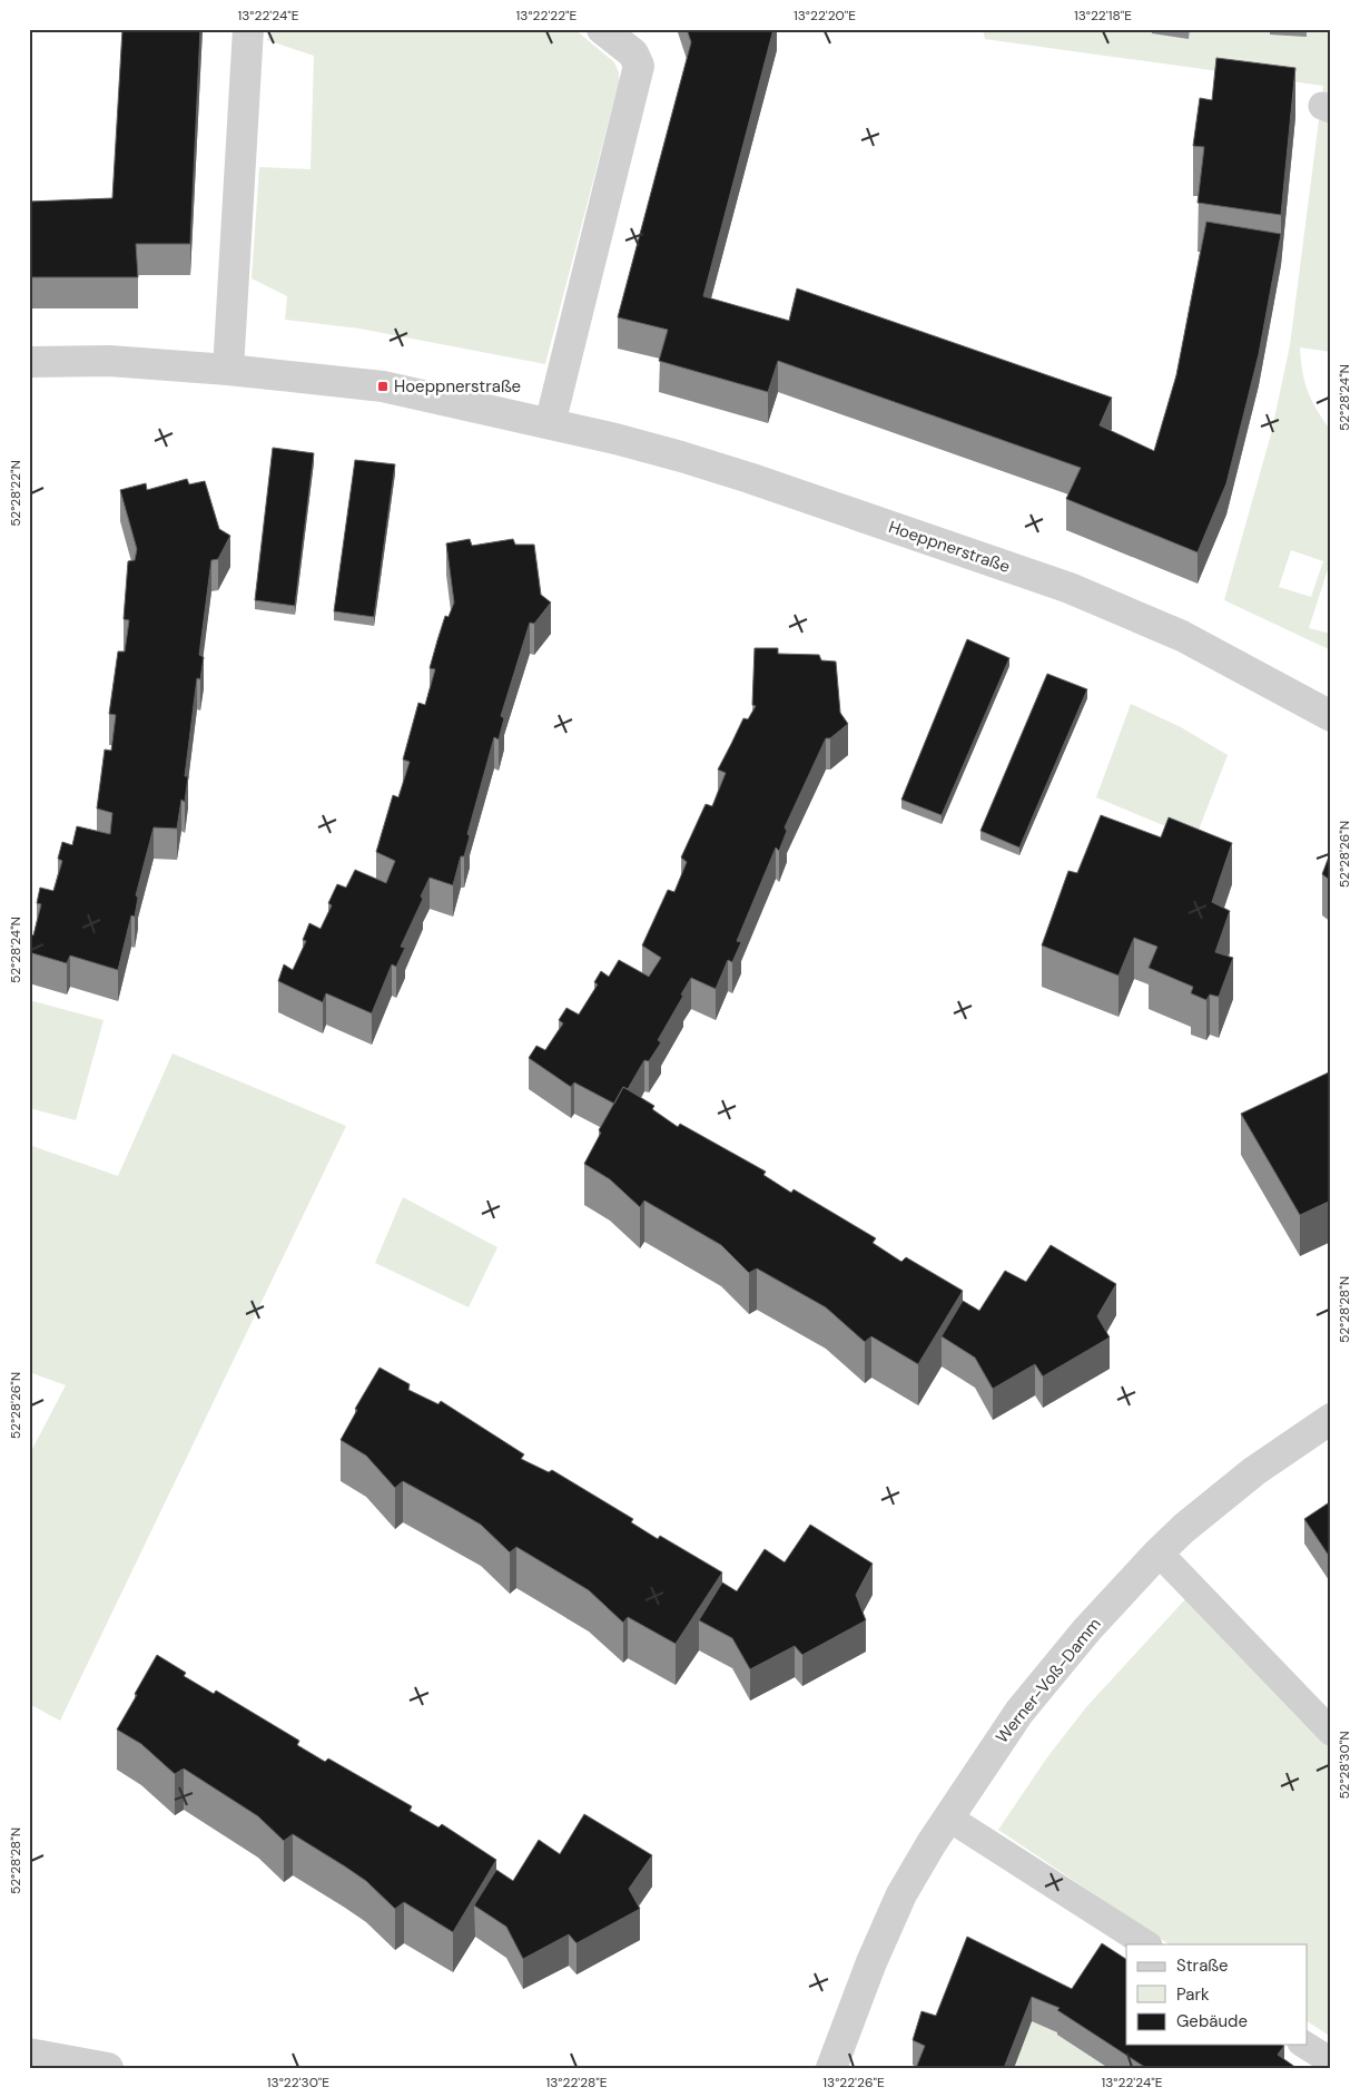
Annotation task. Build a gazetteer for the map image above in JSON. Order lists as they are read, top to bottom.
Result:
{
  "streets": {
    "street": ["Hoeppnerstraße", "Werner-Voß-Damm"]
  },
  "places": {
    "transit": ["Hoeppnerstraße"]
  },
  "legend": ["Straße", "Park", "Gebäude"],
  "coordinates": [
    "13°22'24\"E",
    "13°22'22\"E",
    "13°22'20\"E",
    "13°22'18\"E",
    "52°28'24\"N",
    "52°28'22\"N",
    "52°28'26\"N",
    "52°28'28\"N",
    "52°28'30\"N",
    "13°22'30\"E",
    "13°22'28\"E",
    "13°22'26\"E"
  ]
}
